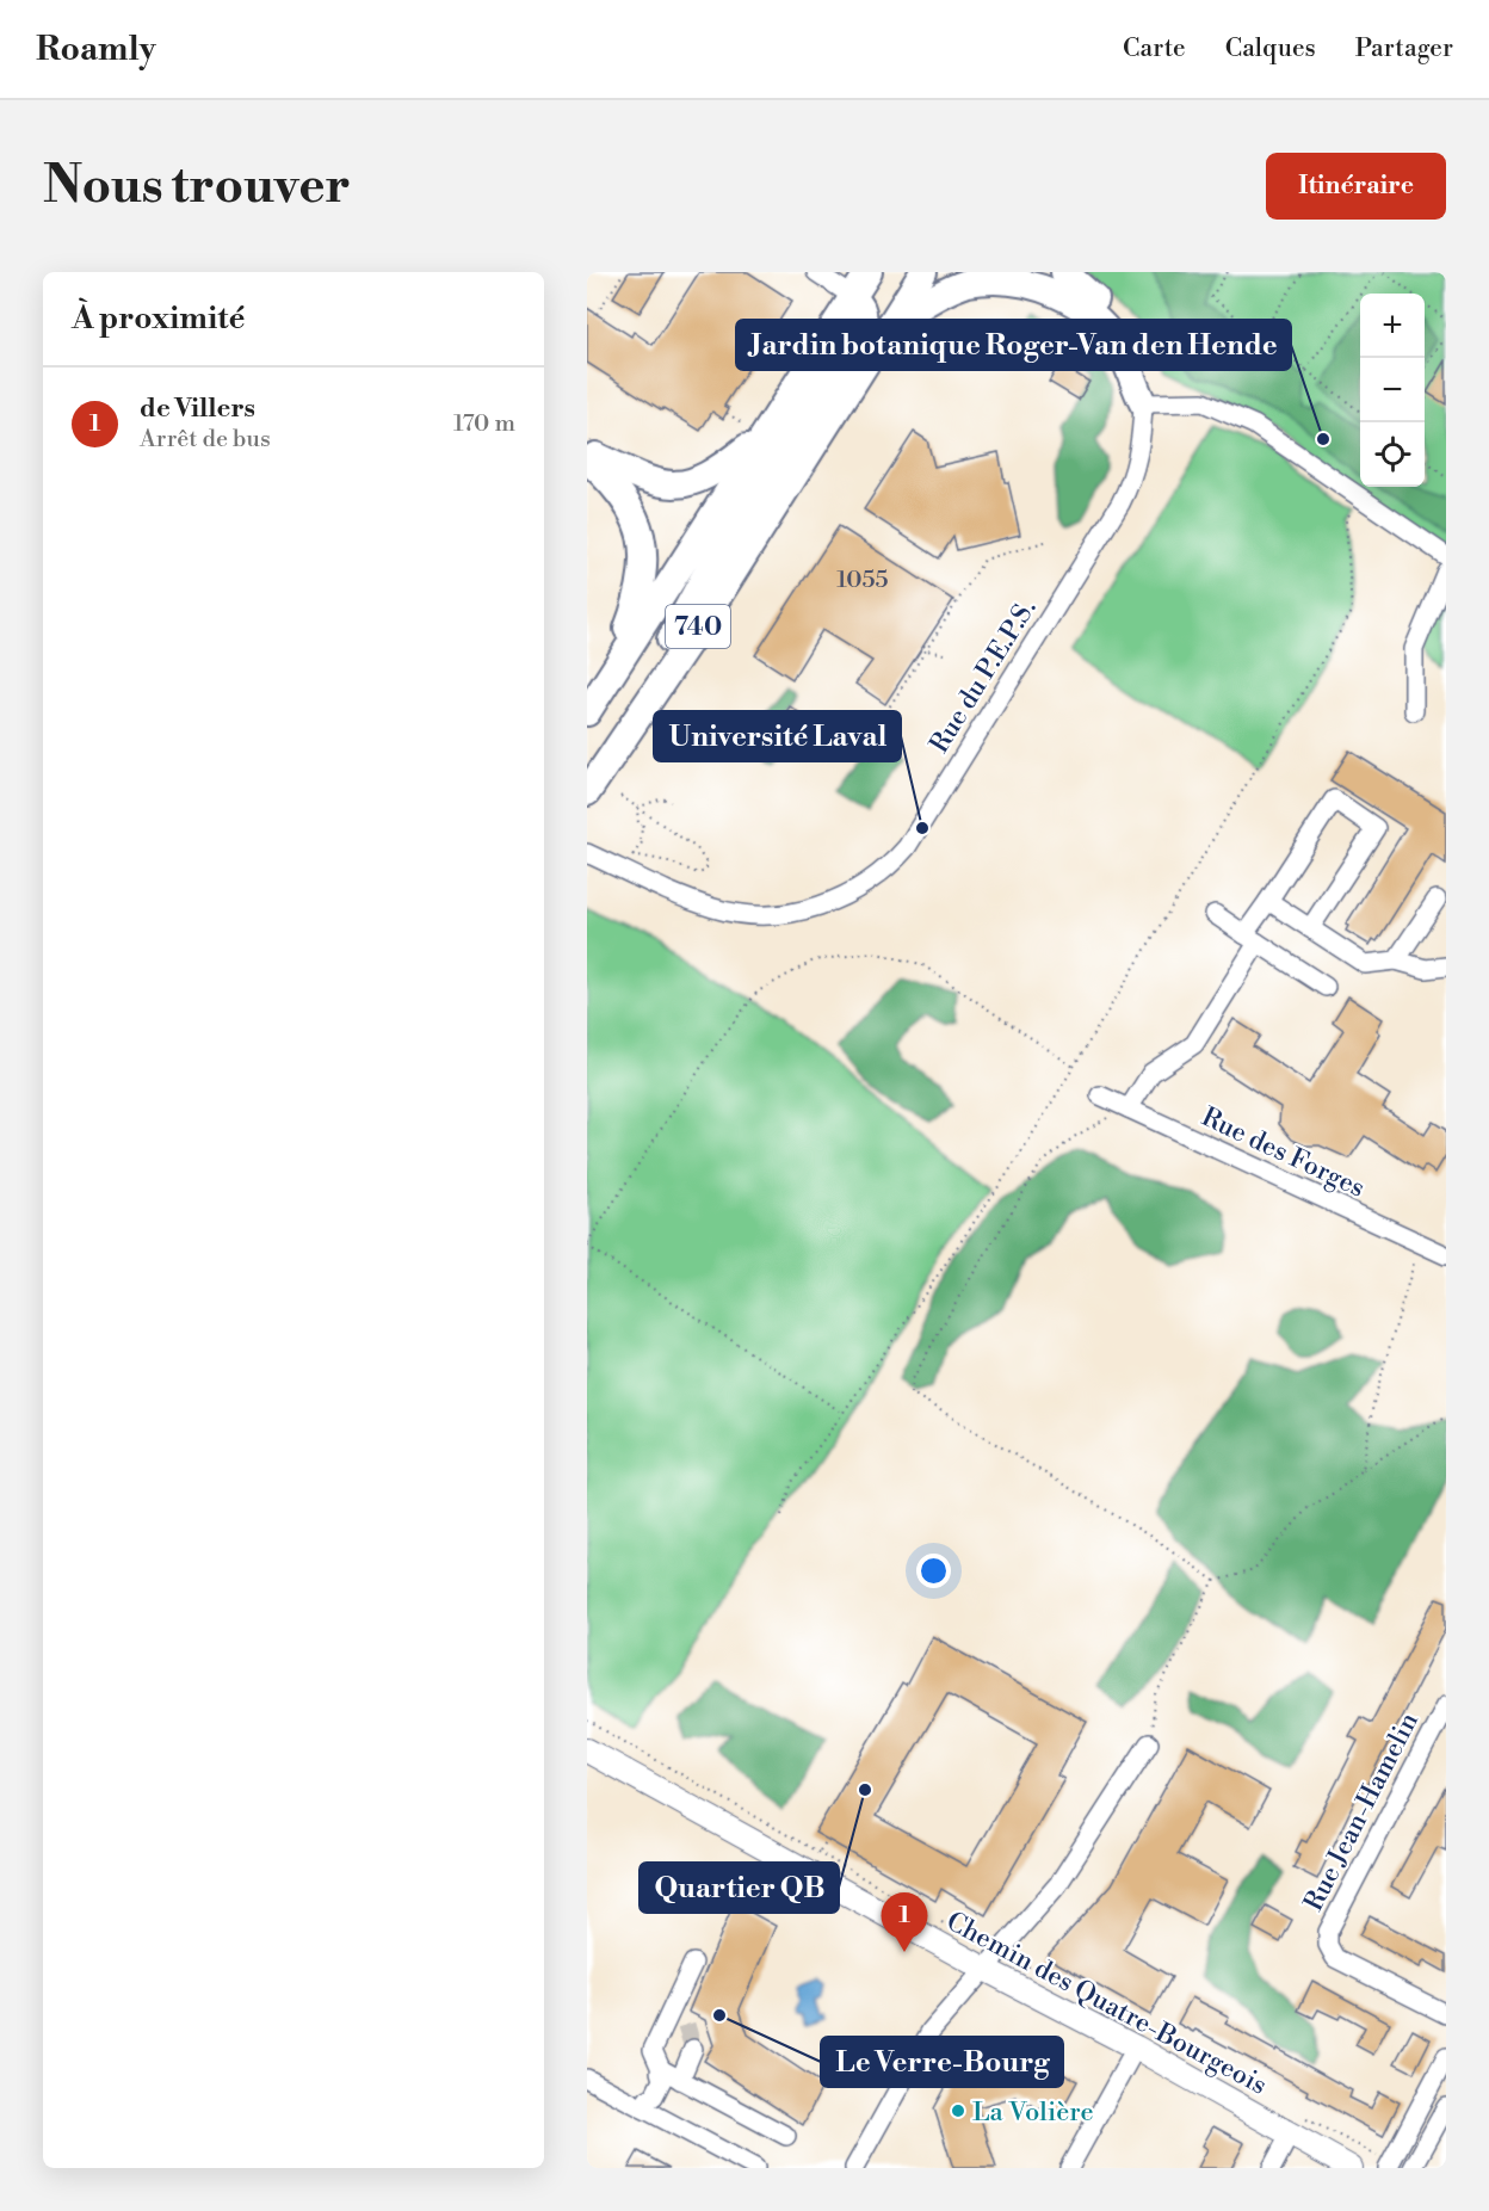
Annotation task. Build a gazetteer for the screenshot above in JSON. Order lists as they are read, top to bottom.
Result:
{
  "streets": {
    "highway": ["740"],
    "main road": ["Chemin des Quatre-Bourgeois"],
    "street": ["Rue du P.E.P.S.", "Rue des Forges", "Rue Jean-Hamelin"]
  },
  "places": [
    "Jardin botanique Roger-Van den Hende",
    "Université Laval",
    "Quartier QB",
    "Le Verre-Bourg",
    "La Volière"
  ],
  "house_numbers": ["1055"],
  "page": {
    "header": "Roamly",
    "nav": ["Carte", "Calques", "Partager"],
    "buttons": "Itinéraire",
    "title": "Nous trouver",
    "heading": "À proximité",
    "map_buttons": ["+", "−"],
    "list": [
      {
        "mark": "1",
        "name": "de Villers",
        "note": "Arrêt de bus",
        "value": "170 m"
      }
    ],
    "pins": "1"
  }
}
